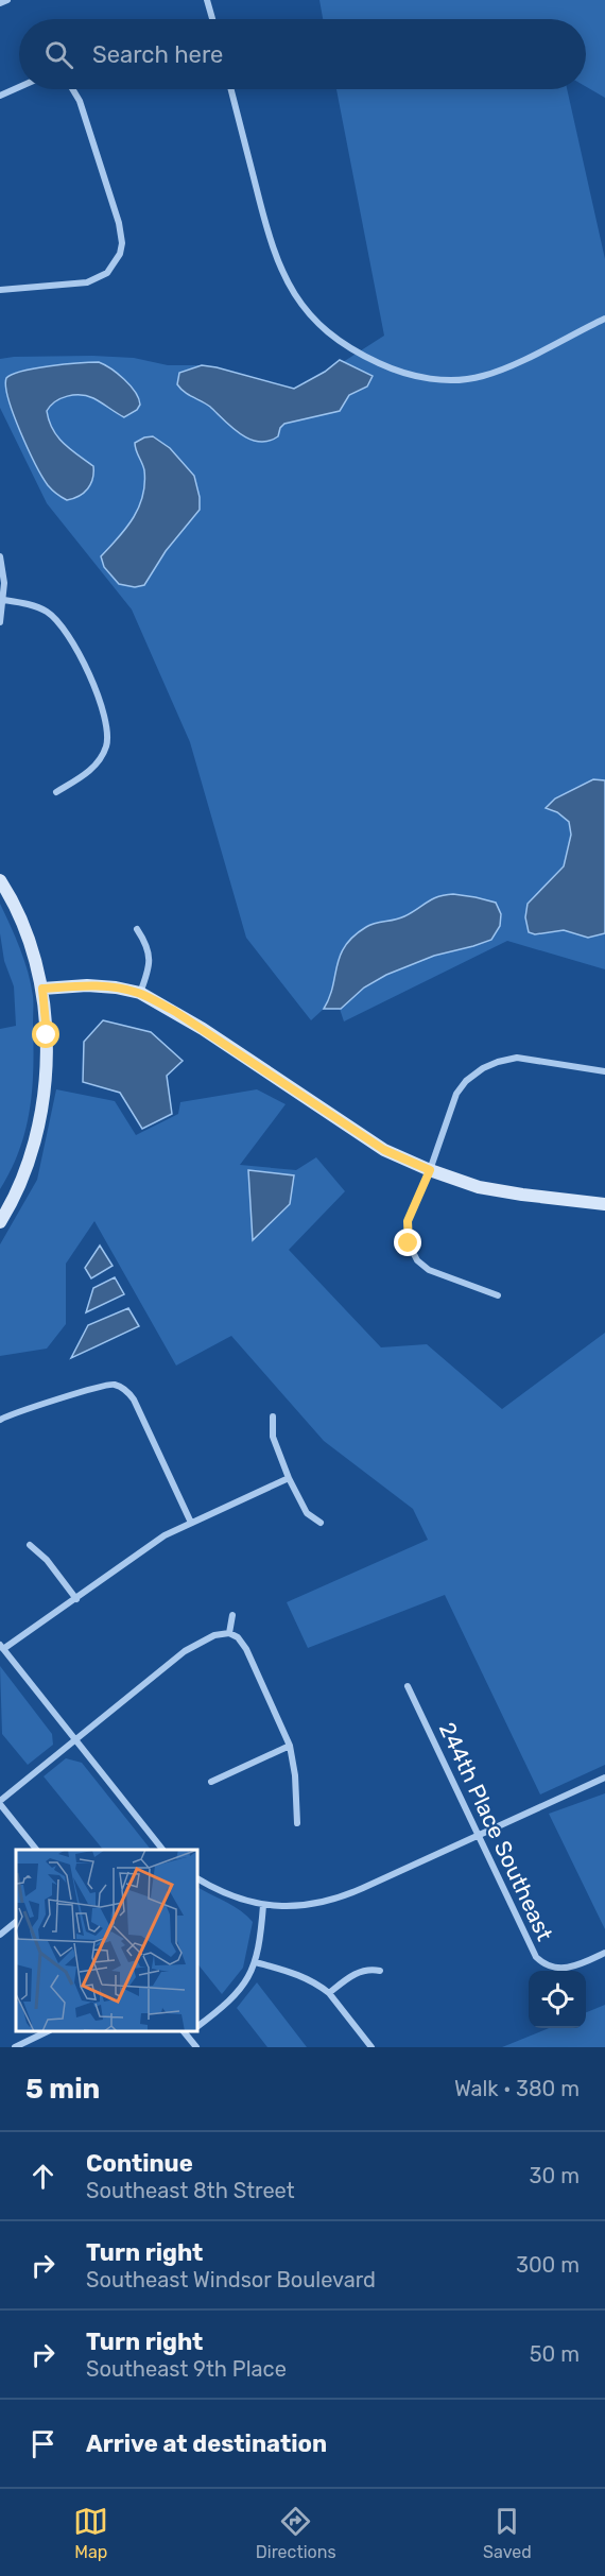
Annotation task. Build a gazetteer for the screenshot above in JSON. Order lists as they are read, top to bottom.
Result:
{
  "streets": {
    "street": ["244th Place Southeast"]
  },
  "page": {
    "search": "Search here",
    "heading": ["5 min", "Walk · 380 m"],
    "list": [
      ["Continue", "Southeast 8th Street", "30 m"],
      ["Turn right", "Southeast Windsor Boulevard", "300 m"],
      ["Turn right", "Southeast 9th Place", "50 m"],
      "Arrive at destination"
    ],
    "nav": ["Map", "Directions", "Saved"]
  }
}
